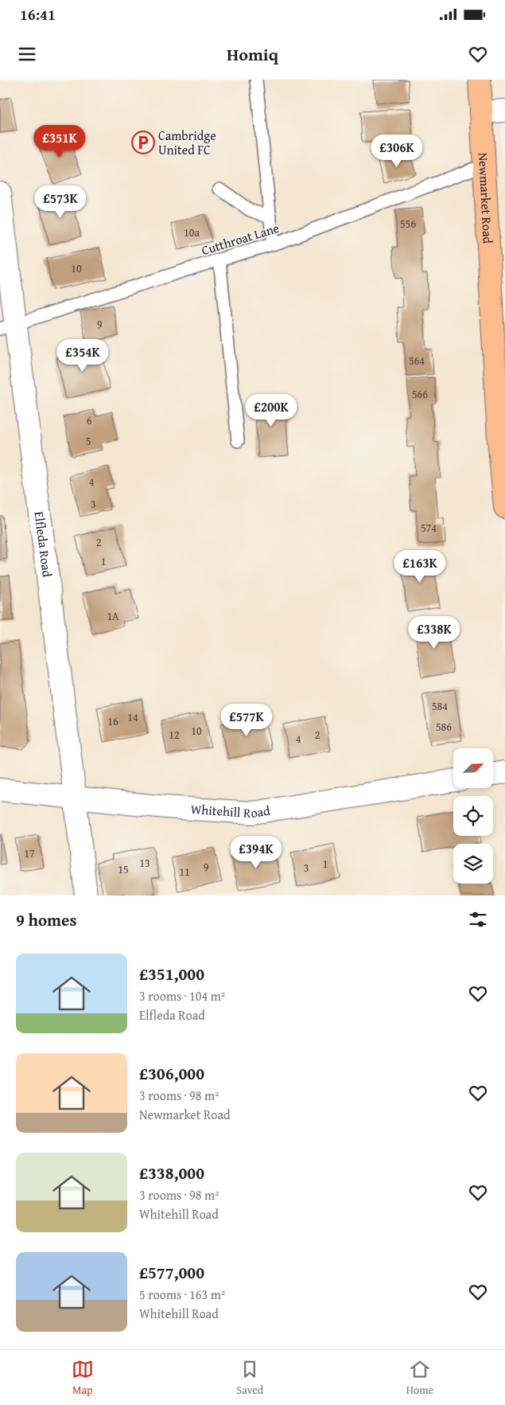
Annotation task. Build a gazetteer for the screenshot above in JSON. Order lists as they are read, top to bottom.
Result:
{
  "streets": {
    "main road": ["Newmarket Road"],
    "street": ["Elfleda Road", "Whitehill Road"],
    "lane": ["Cutthroat Lane"]
  },
  "crossings": [
    ["Newmarket Road", "Cutthroat Lane"],
    ["Cutthroat Lane", "Elfleda Road"],
    ["Elfleda Road", "Whitehill Road"]
  ],
  "places": {
    "parking": ["Cambridge United FC"]
  },
  "house_numbers": [
    "556",
    "10a",
    "10",
    "9",
    "564",
    "566",
    "6",
    "5",
    "4",
    "3",
    "574",
    "2",
    "1",
    "1A",
    "584",
    "14",
    "16",
    "586",
    "10",
    "12",
    "2",
    "4",
    "17",
    "13",
    "1",
    "9",
    "3",
    "15",
    "11"
  ],
  "north": "top right",
  "page": {
    "status": "16:41",
    "header": "Homiq",
    "price": [
      "£351K",
      "£306K",
      "£573K",
      "£354K",
      "£200K",
      "£163K",
      "£338K",
      "£577K",
      "£394K"
    ],
    "heading": "9 homes",
    "list": [
      {
        "name": "£351,000",
        "note": "3 rooms · 104 m² · Elfleda Road"
      },
      {
        "name": "£306,000",
        "note": "3 rooms · 98 m² · Newmarket Road"
      },
      {
        "name": "£338,000",
        "note": "3 rooms · 98 m² · Whitehill Road"
      },
      {
        "name": "£577,000",
        "note": "5 rooms · 163 m² · Whitehill Road"
      }
    ],
    "tabs": ["Map", "Saved", "Home"]
  }
}
